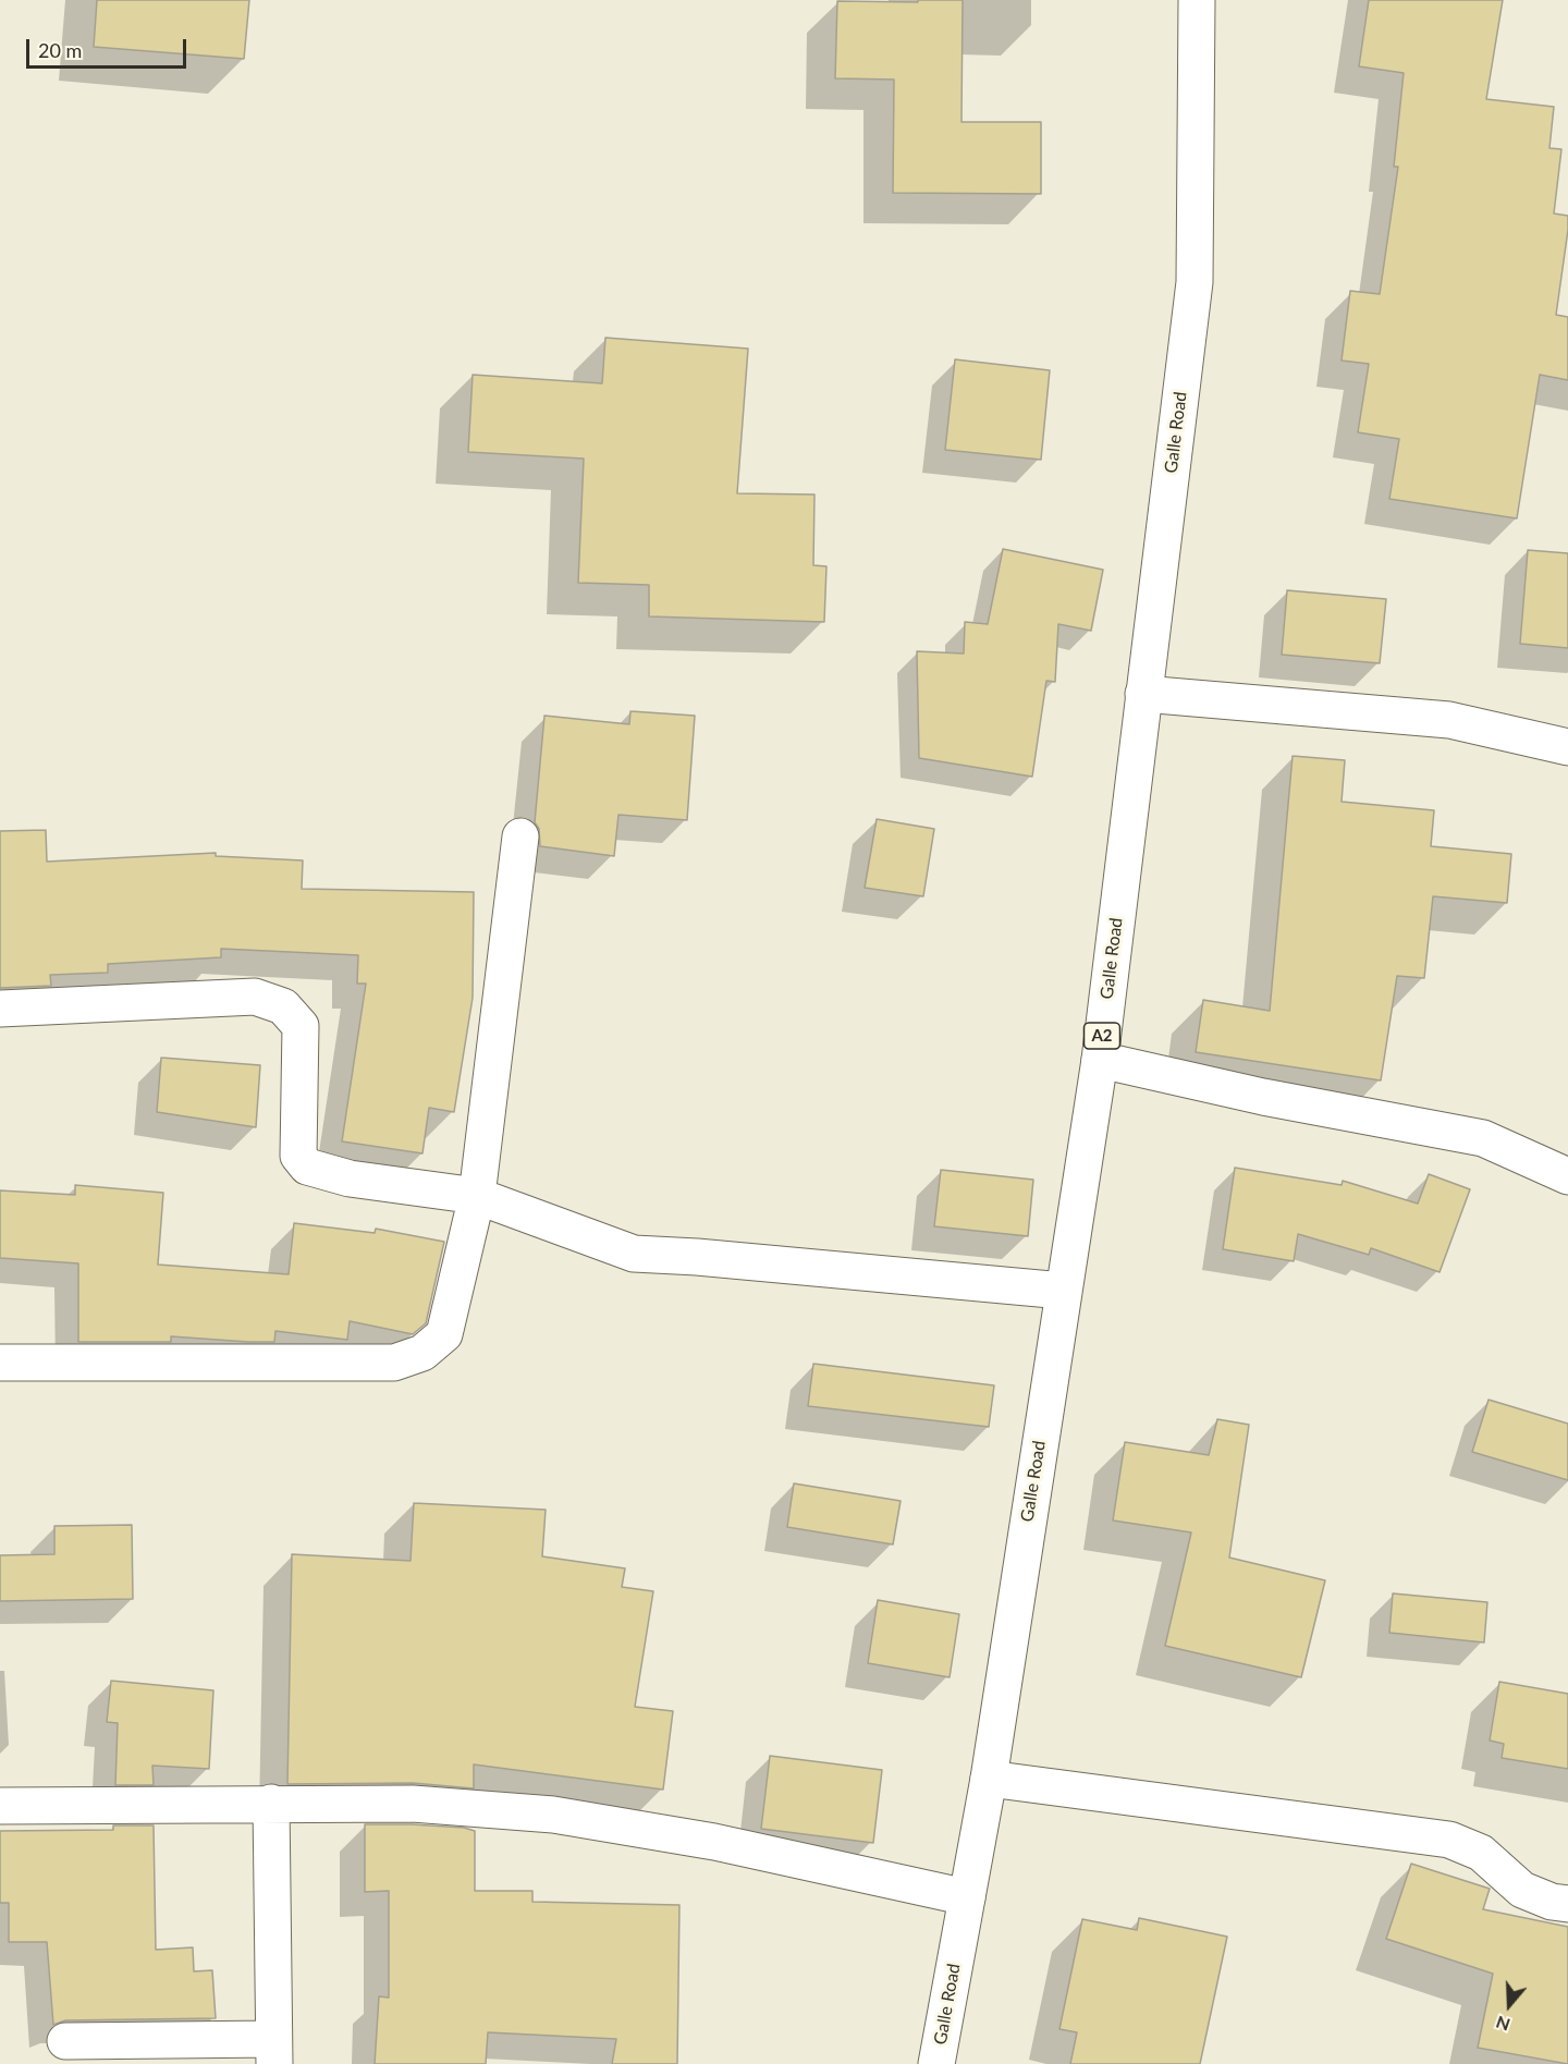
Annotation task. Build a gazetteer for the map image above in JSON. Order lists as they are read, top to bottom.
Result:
{
  "streets": {
    "main road": ["Galle Road", "A2"]
  },
  "scale_bar": "20 m",
  "north": "bottom"
}
